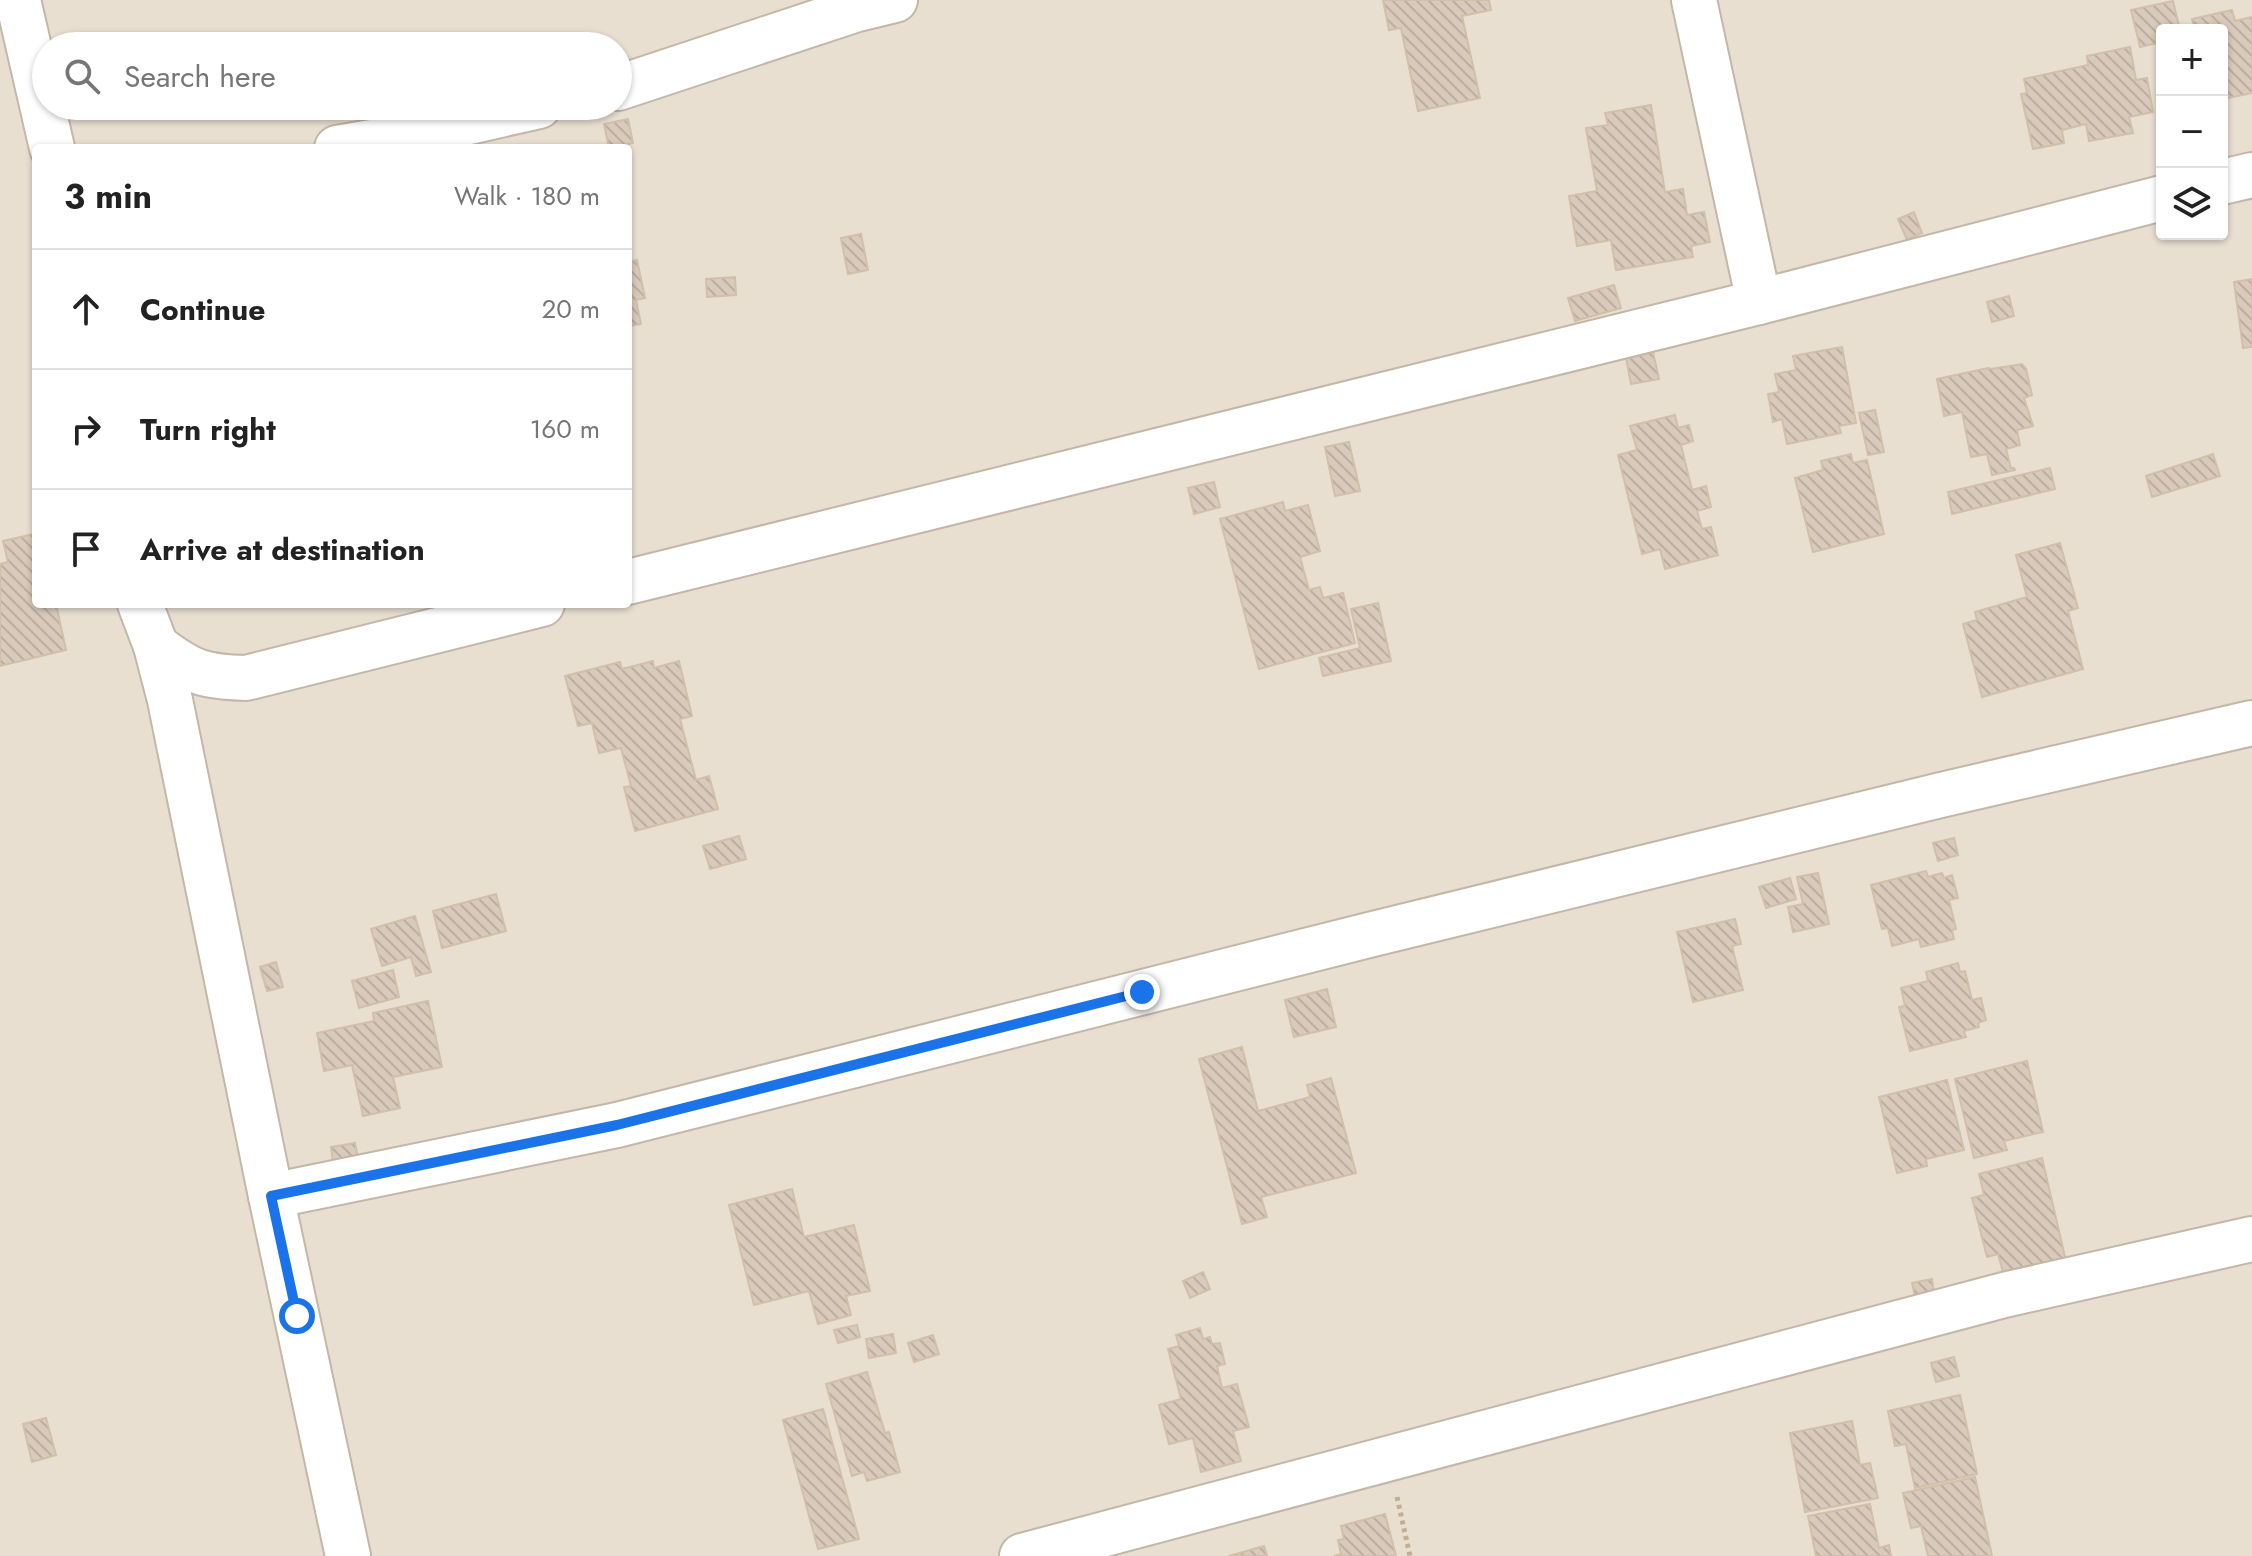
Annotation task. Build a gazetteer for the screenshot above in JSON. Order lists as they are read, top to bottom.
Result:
{
  "page": {
    "map_buttons": ["+", "−"],
    "search": "Search here",
    "heading": ["3 min", "Walk · 180 m"],
    "list": [
      ["Continue", "20 m"],
      ["Turn right", "160 m"],
      "Arrive at destination"
    ]
  }
}
